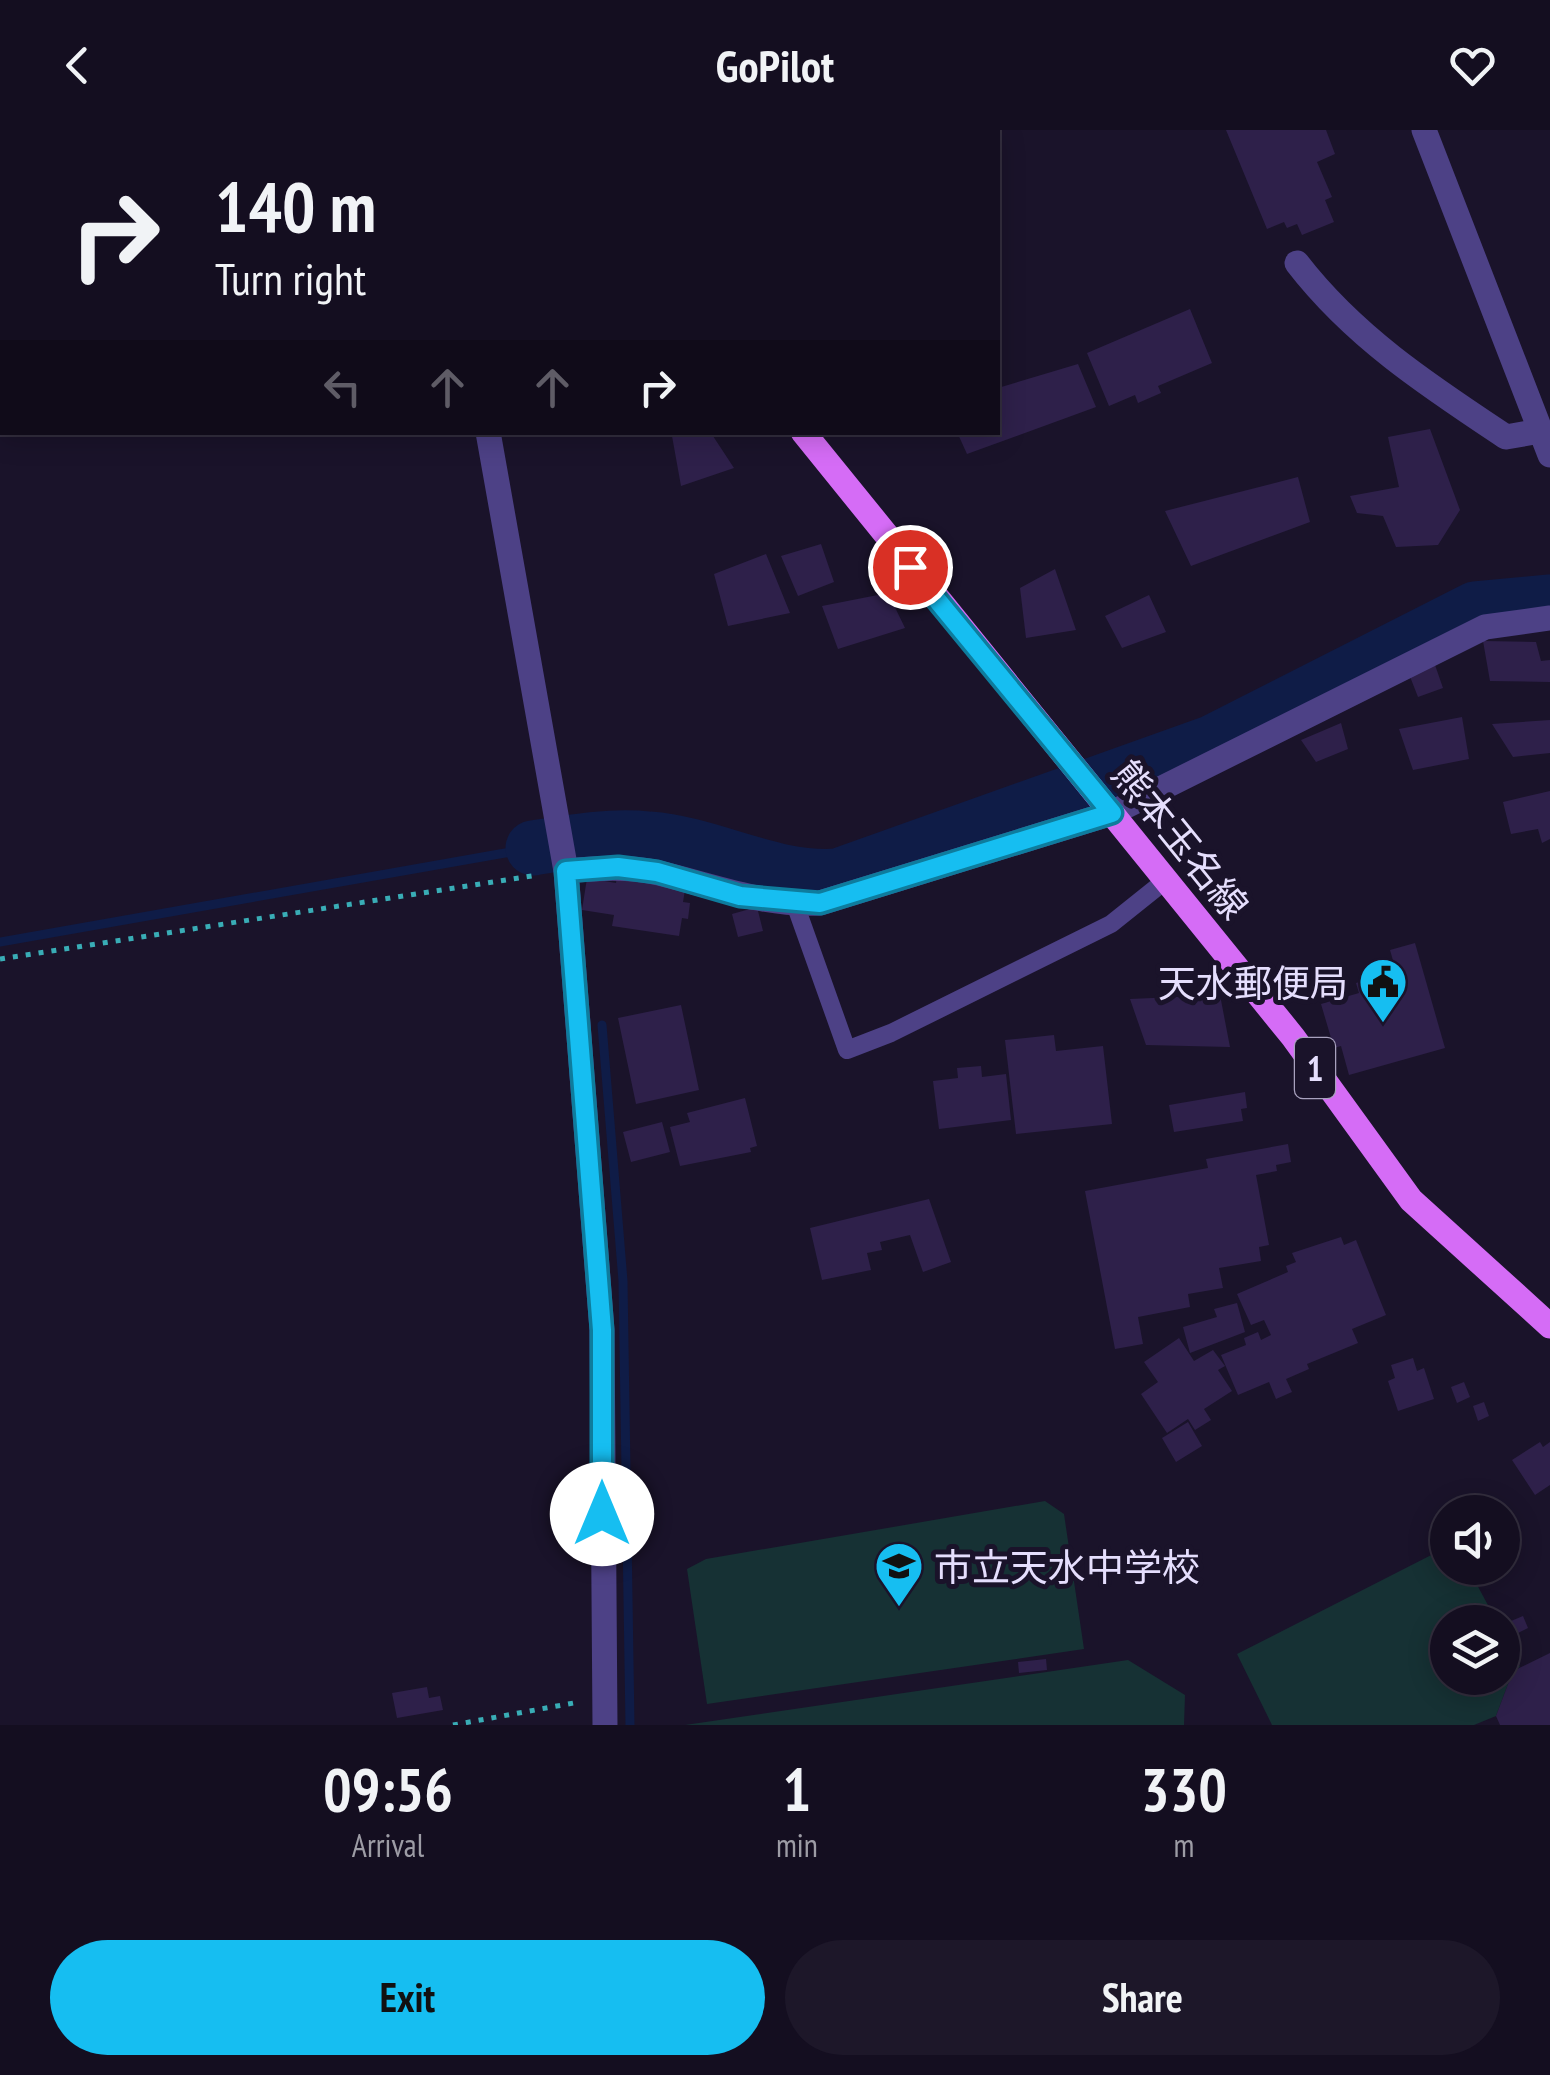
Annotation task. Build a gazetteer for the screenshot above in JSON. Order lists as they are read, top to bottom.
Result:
{
  "streets": {
    "main road": ["熊本玉名線", "1"]
  },
  "places": {
    "public building": ["天水郵便局"],
    "school or university": ["市立天水中学校"]
  },
  "page": {
    "header": "GoPilot",
    "turn": ["140 m", "Turn right"],
    "eta": [
      "09:56",
      "Arrival",
      "1",
      "min",
      "330",
      "m"
    ],
    "buttons": ["Exit", "Share"]
  }
}
